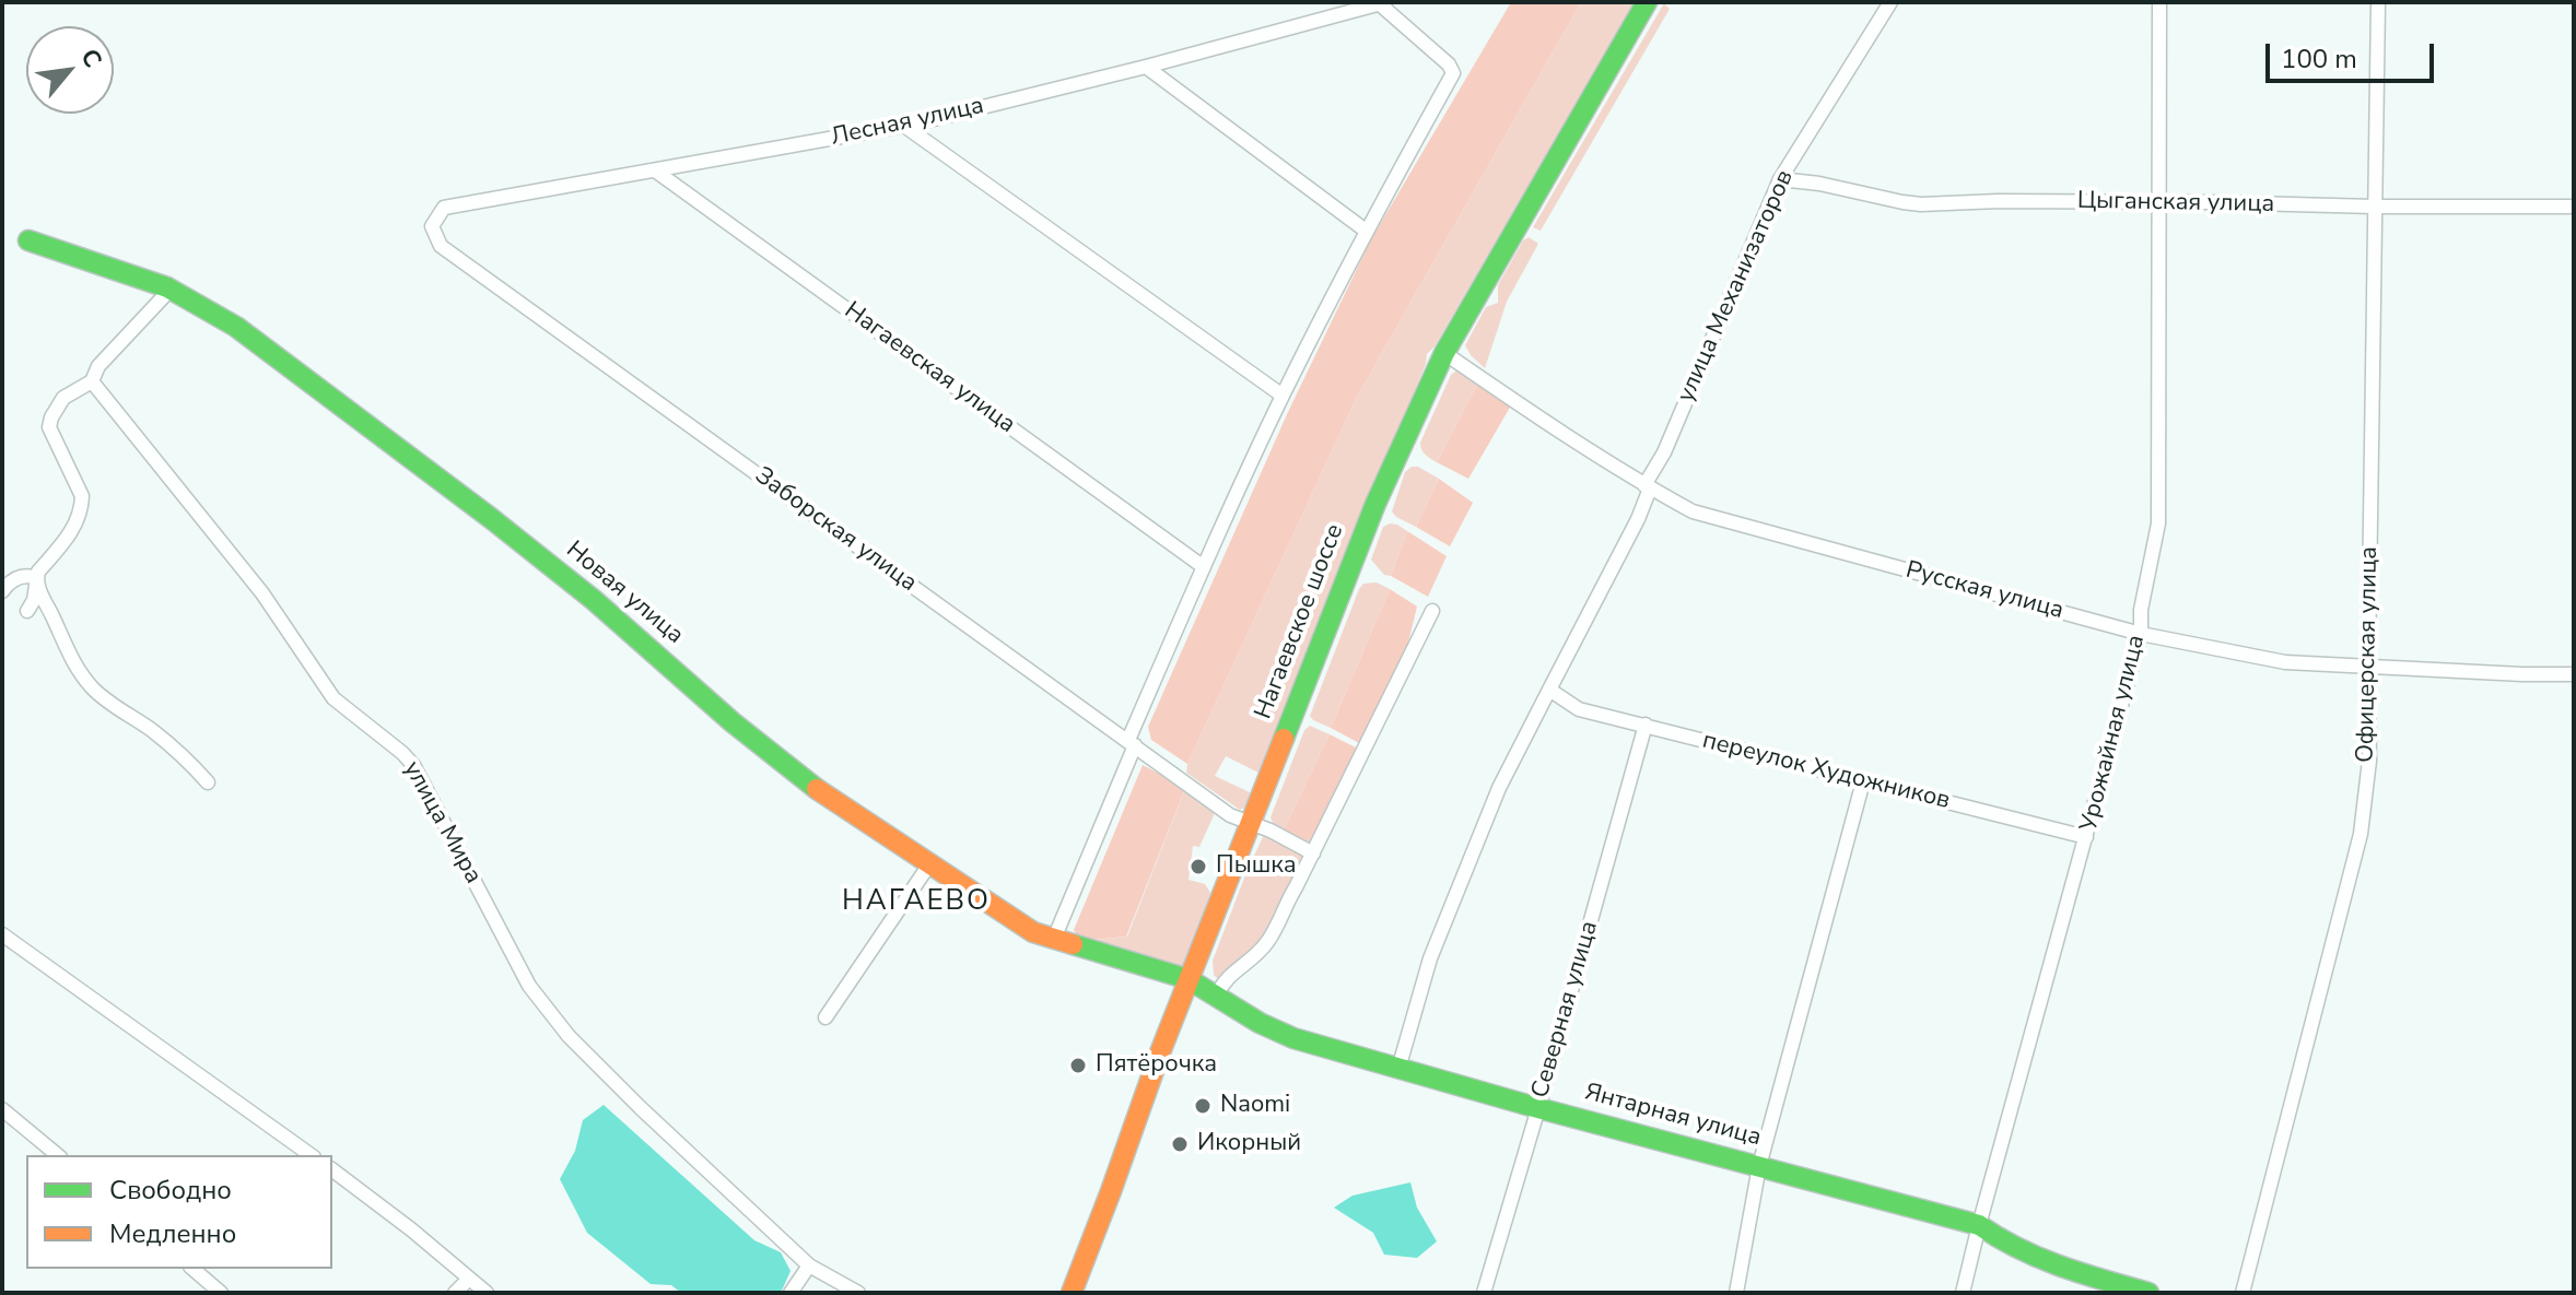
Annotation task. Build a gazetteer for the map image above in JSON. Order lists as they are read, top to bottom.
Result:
{
  "streets": {
    "street": [
      "Лесная улица",
      "Цыганская улица",
      "улица Механизаторов",
      "Нагаевская улица",
      "Заборская улица",
      "Русская улица",
      "Новая улица",
      "Нагаевское шоссе",
      "Офицерская улица",
      "Урожайная улица",
      "переулок Художников",
      "улица Мира",
      "Северная улица",
      "Янтарная улица"
    ]
  },
  "crossings": [
    ["Лесная улица", "Нагаевская улица"],
    ["Лесная улица", "Заборская улица"],
    ["Цыганская улица", "улица Механизаторов"],
    ["Цыганская улица", "Офицерская улица"],
    ["Цыганская улица", "Урожайная улица"],
    ["улица Механизаторов", "Русская улица"],
    ["улица Механизаторов", "переулок Художников"],
    ["улица Механизаторов", "Янтарная улица"],
    ["Заборская улица", "Нагаевское шоссе"],
    ["Русская улица", "Нагаевское шоссе"],
    ["Русская улица", "Офицерская улица"],
    ["Русская улица", "Урожайная улица"],
    ["Новая улица", "Нагаевское шоссе"],
    ["Новая улица", "Янтарная улица"],
    ["Нагаевское шоссе", "Янтарная улица"],
    ["Урожайная улица", "переулок Художников"],
    ["Урожайная улица", "Янтарная улица"],
    ["переулок Художников", "Северная улица"],
    ["Северная улица", "Янтарная улица"]
  ],
  "districts": ["НАГАЕВО"],
  "places": [
    "Пышка",
    "Пятёрочка",
    "Naomi",
    "Икорный"
  ],
  "legend": ["Свободно", "Медленно"],
  "scale_bar": "100 m",
  "north": "top right"
}
